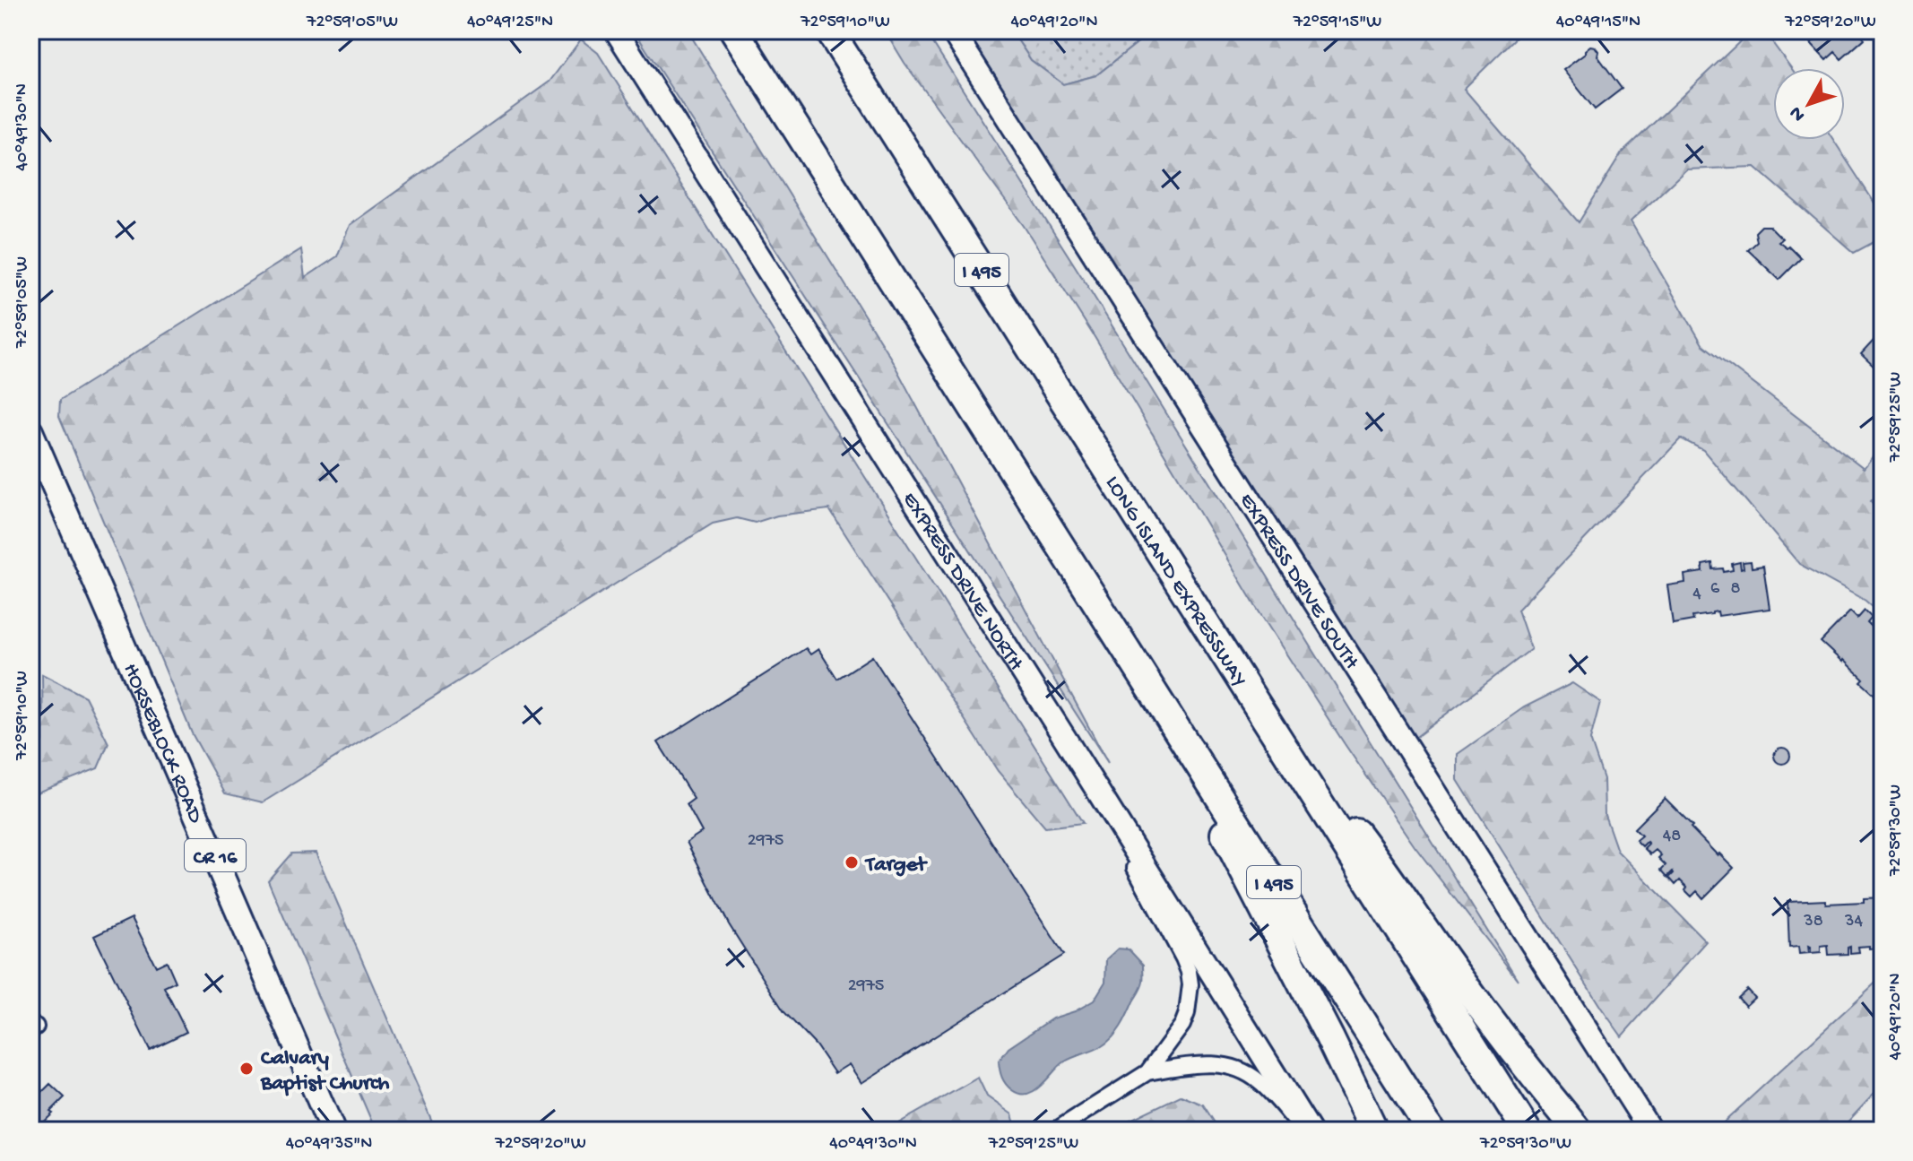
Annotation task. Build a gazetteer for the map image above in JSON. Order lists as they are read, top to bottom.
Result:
{
  "streets": {
    "highway": ["I 495", "LONG ISLAND EXPRESSWAY"],
    "main road": [
      "EXPRESS DRIVE NORTH",
      "EXPRESS DRIVE SOUTH",
      "HORSEBLOCK ROAD",
      "CR 16"
    ]
  },
  "places": ["Target", "Calvary Baptist Church"],
  "house_numbers": [
    "6",
    "8",
    "4",
    "48",
    "2975",
    "38",
    "34",
    "2975"
  ],
  "north": "bottom left",
  "coordinates": [
    "72°59'05\"W",
    "40°49'25\"N",
    "72°59'10\"W",
    "40°49'20\"N",
    "72°59'15\"W",
    "40°49'15\"N",
    "72°59'20\"W",
    "40°49'30\"N",
    "72°59'25\"W",
    "72°59'30\"W",
    "40°49'35\"N"
  ]
}
